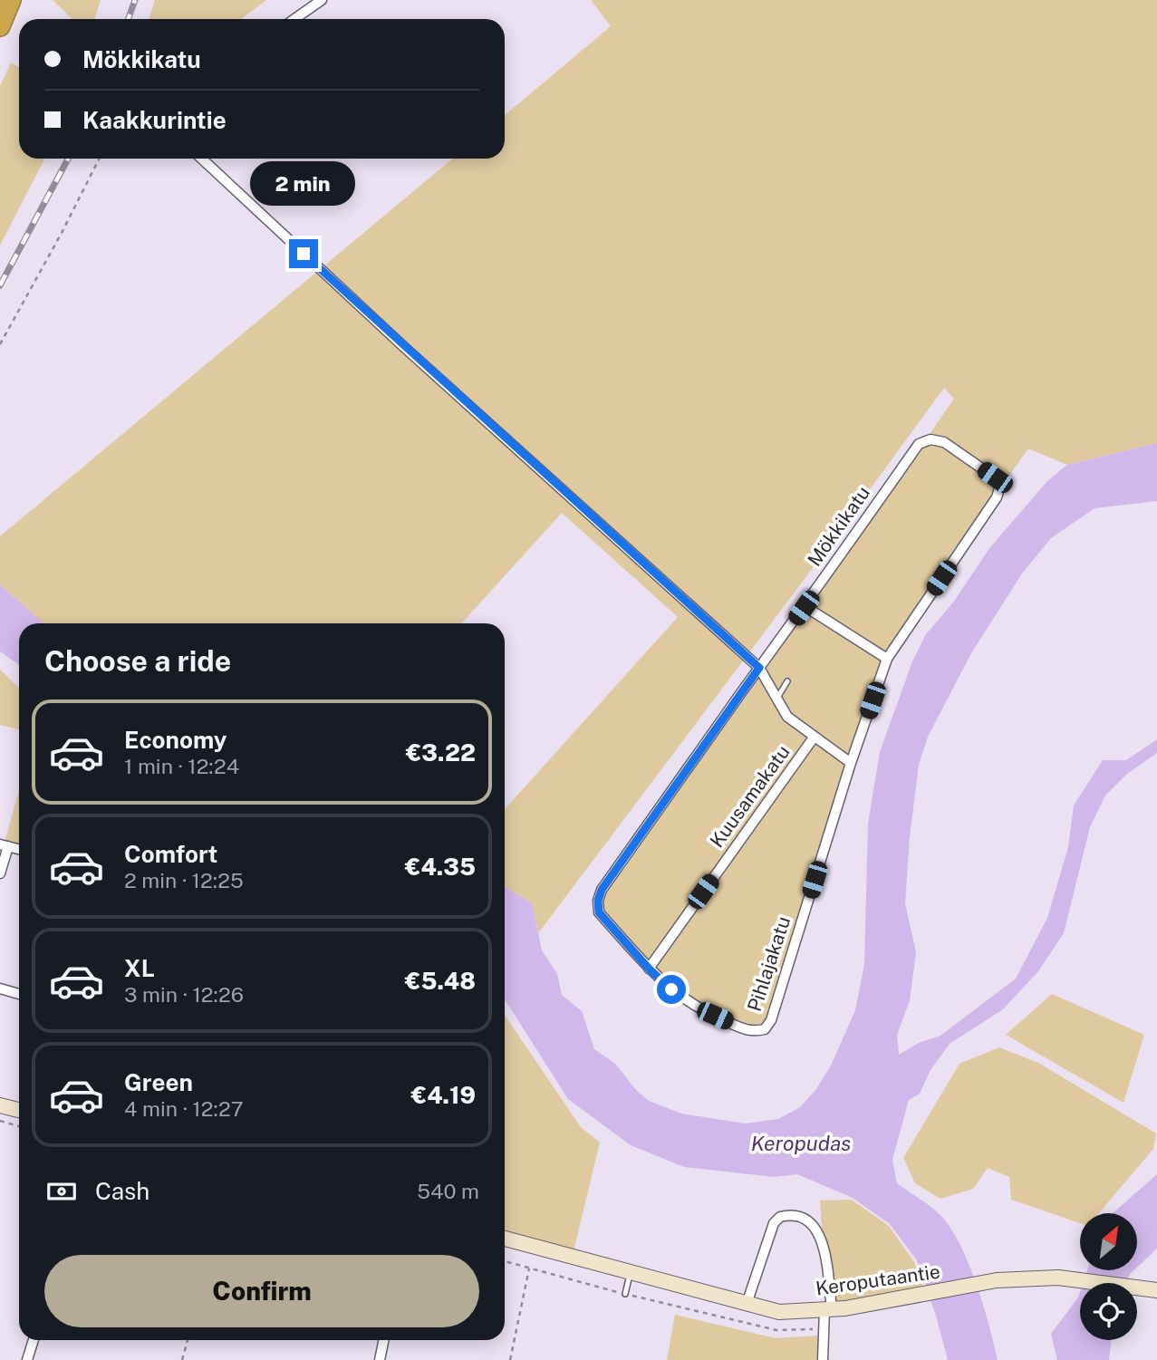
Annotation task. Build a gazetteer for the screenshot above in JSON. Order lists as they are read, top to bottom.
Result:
{
  "streets": {
    "street": [
      "Mökkikatu",
      "Kuusamakatu",
      "Pihlajakatu",
      "Keroputaantie"
    ]
  },
  "crossings": [
    ["Mökkikatu", "Kuusamakatu"],
    ["Mökkikatu", "Pihlajakatu"],
    ["Kuusamakatu", "Pihlajakatu"]
  ],
  "water": ["Keropudas"],
  "north": "top right",
  "page": {
    "banner": ["Mökkikatu", "Kaakkurintie"],
    "bubble": "2 min",
    "heading": "Choose a ride",
    "list": [
      {
        "name": "Economy",
        "note": "1 min · 12:24",
        "value": "€3.22"
      },
      {
        "name": "Comfort",
        "note": "2 min · 12:25",
        "value": "€4.35"
      },
      {
        "name": "XL",
        "note": "3 min · 12:26",
        "value": "€5.48"
      },
      {
        "name": "Green",
        "note": "4 min · 12:27",
        "value": "€4.19"
      }
    ],
    "pay": ["Cash", "540 m"],
    "buttons": "Confirm"
  }
}
